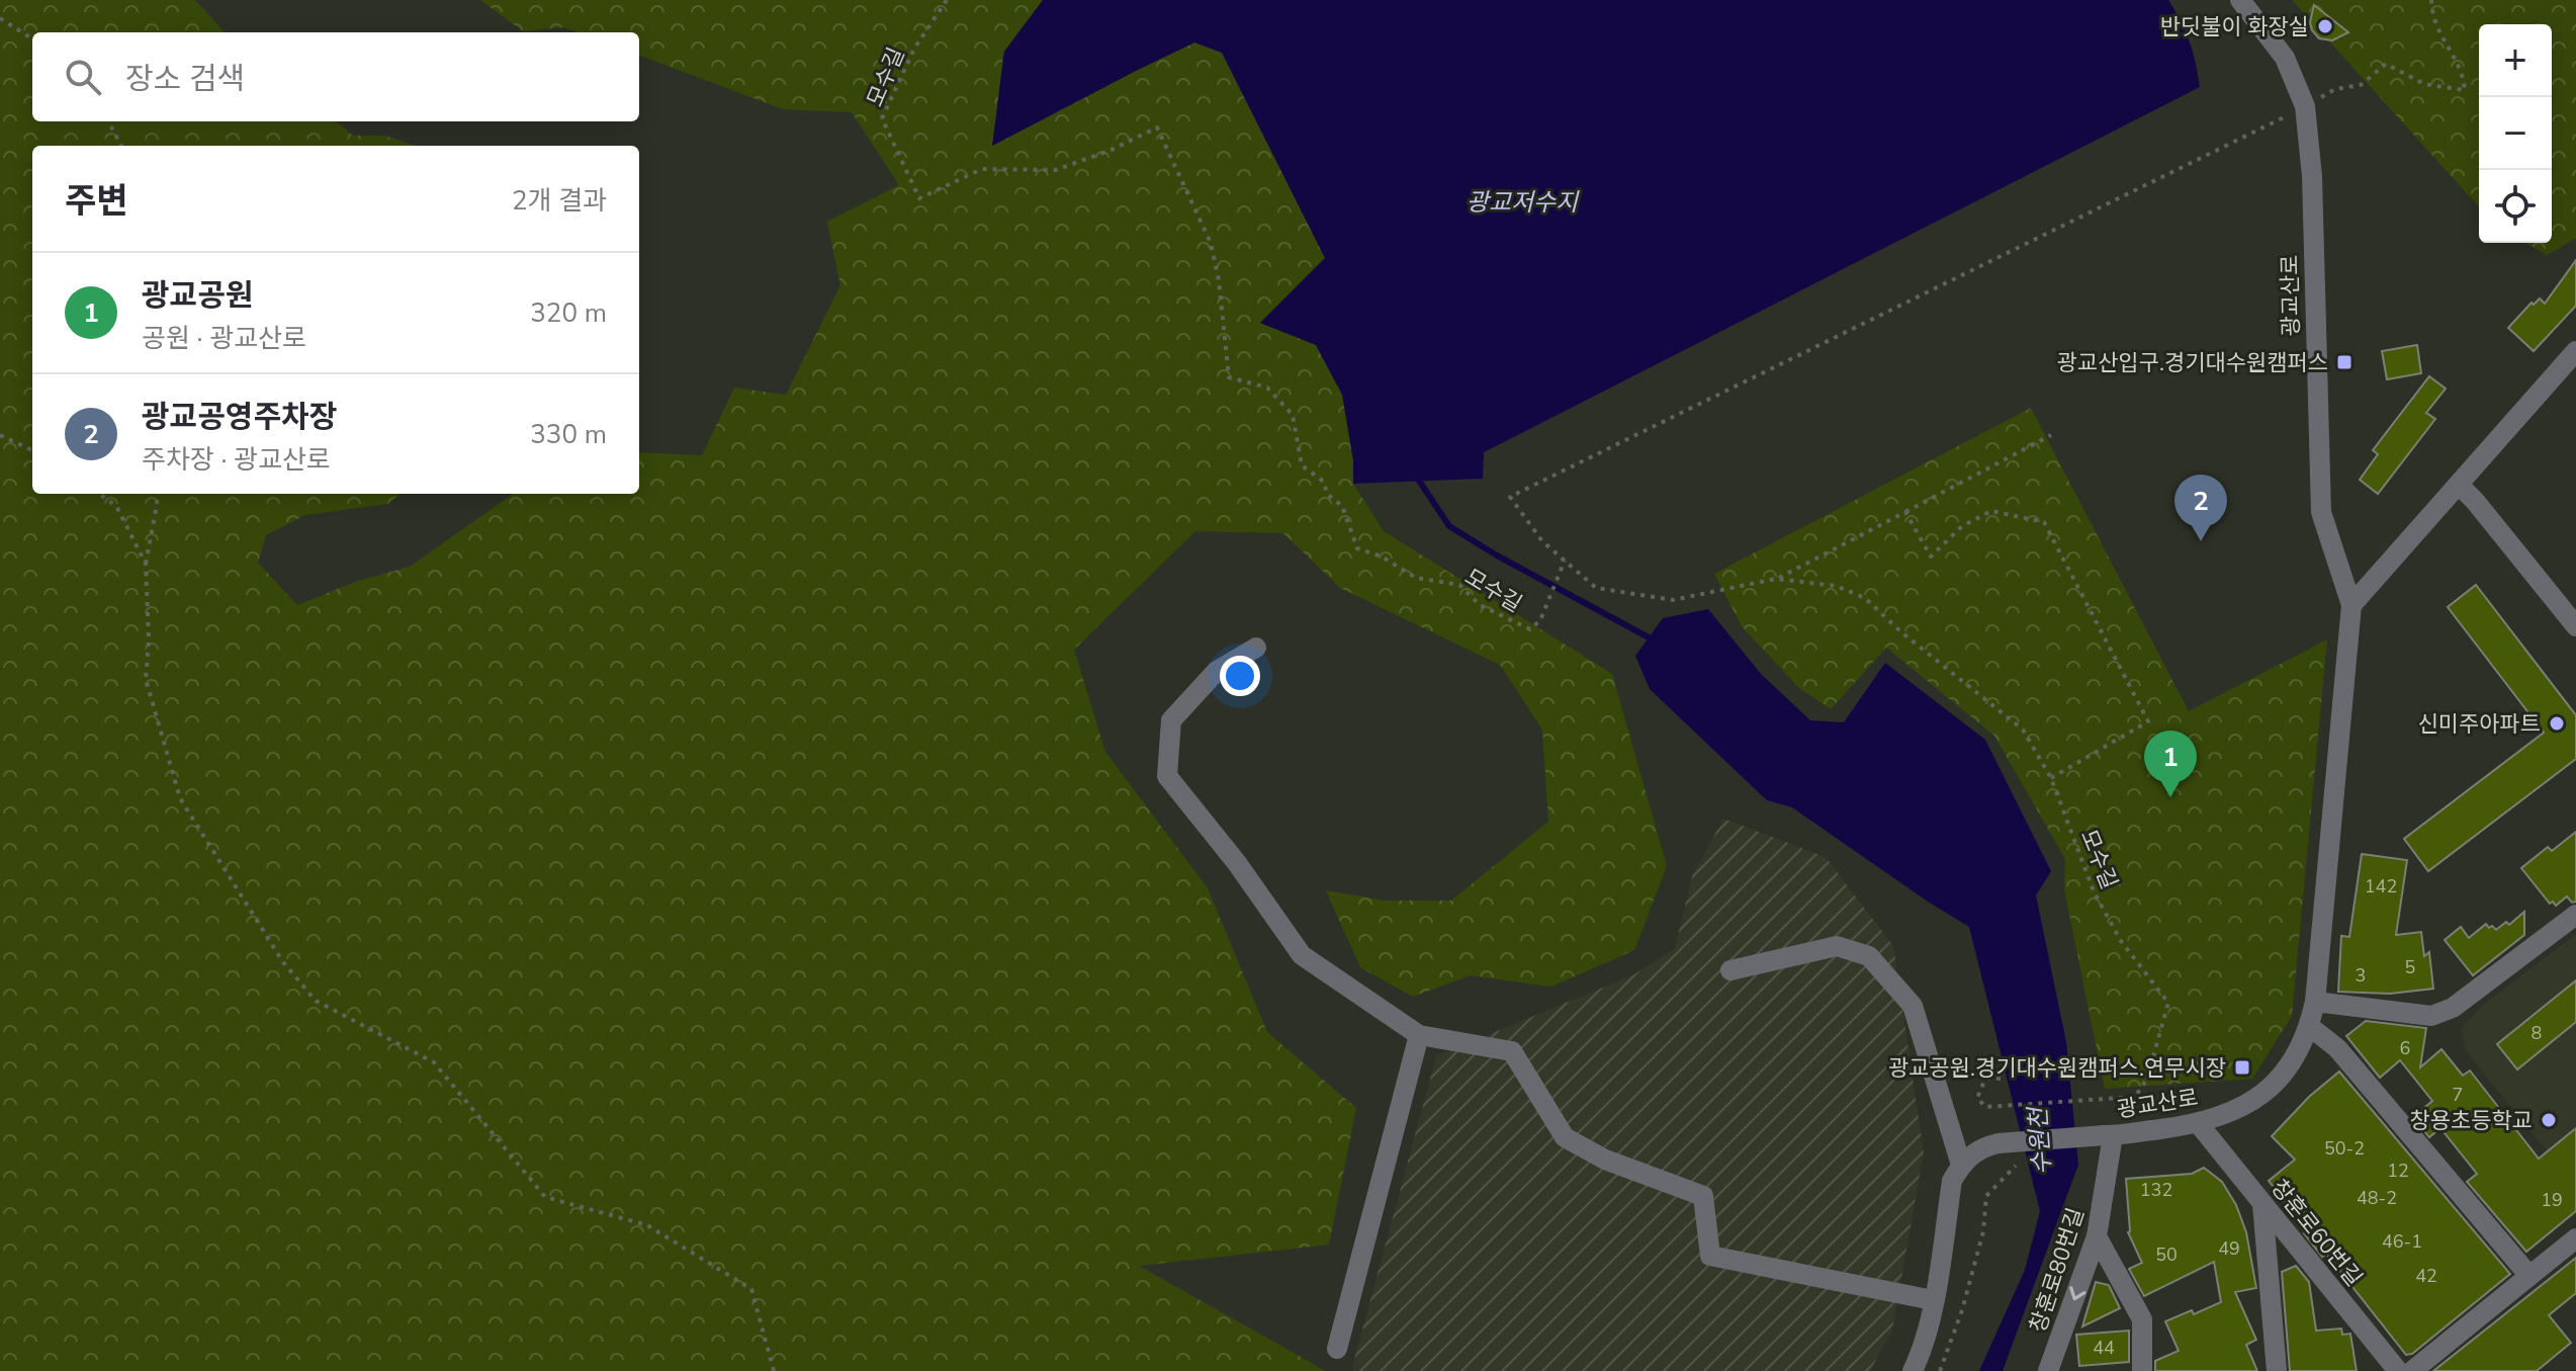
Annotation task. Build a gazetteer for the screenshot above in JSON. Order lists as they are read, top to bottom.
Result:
{
  "streets": {
    "street": ["광교산로", "창훈로60번길", "창훈로80번길"],
    "path": ["모수길"]
  },
  "crossings": [
    ["광교산로", "창훈로60번길"],
    ["광교산로", "창훈로80번길"]
  ],
  "water": ["광교저수지", "수원천"],
  "places": {
    "other": ["반딧불이 화장실", "신미주아파트", "창용초등학교"],
    "transit": ["광교산입구.경기대수원캠퍼스", "광교공원.경기대수원캠퍼스.연무시장"]
  },
  "house_numbers": [
    "142",
    "5",
    "3",
    "8",
    "6",
    "7",
    "50-2",
    "12",
    "132",
    "48-2",
    "19",
    "46-1",
    "49",
    "50",
    "42",
    "44"
  ],
  "page": {
    "map_buttons": ["+", "−"],
    "search": "장소 검색",
    "heading": ["주변", "2개 결과"],
    "list": [
      {
        "mark": "1",
        "name": "광교공원",
        "note": "공원 · 광교산로",
        "value": "320 m"
      },
      {
        "mark": "2",
        "name": "광교공영주차장",
        "note": "주차장 · 광교산로",
        "value": "330 m"
      }
    ],
    "pins": ["2", "1"]
  }
}
